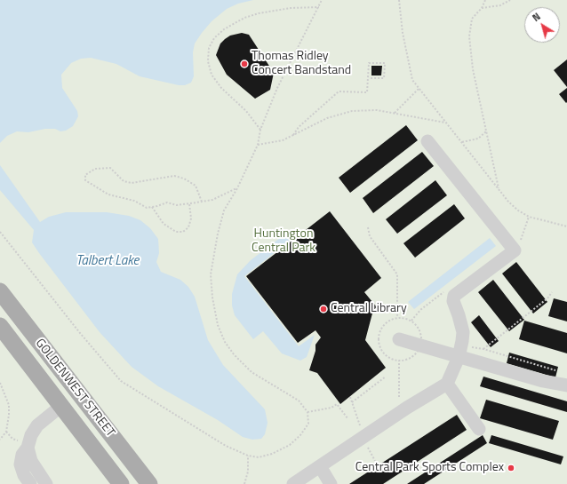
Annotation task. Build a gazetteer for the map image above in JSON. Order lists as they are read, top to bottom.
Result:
{
  "streets": {
    "main road": ["GOLDENWEST STREET"]
  },
  "water": ["Talbert Lake"],
  "parks": ["Huntington Central Park"],
  "places": ["Thomas Ridley Concert Bandstand", "Central Library", "Central Park Sports Complex"],
  "north": "top left"
}
